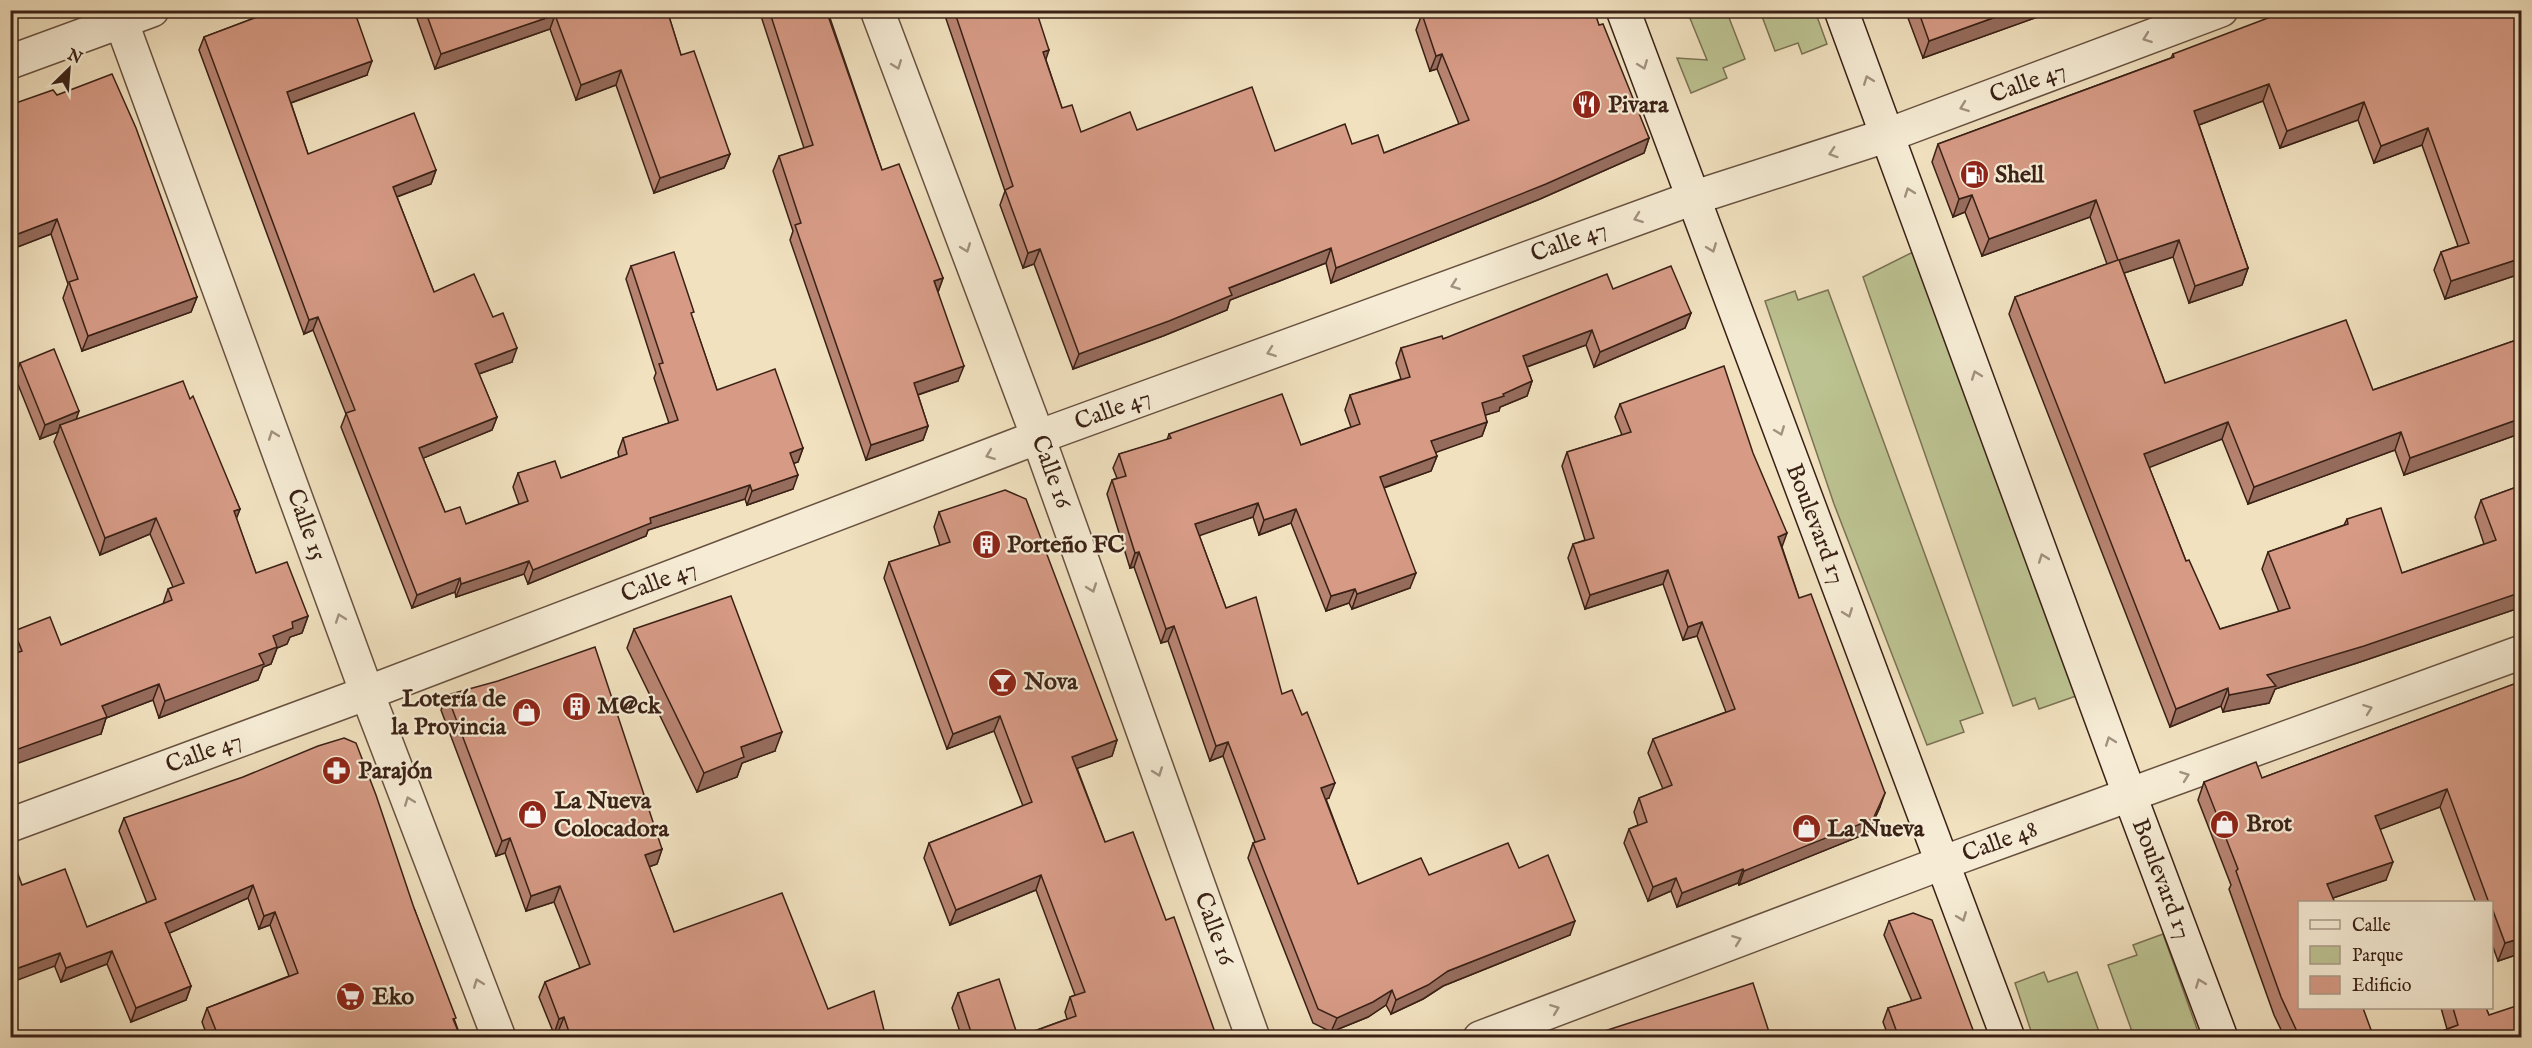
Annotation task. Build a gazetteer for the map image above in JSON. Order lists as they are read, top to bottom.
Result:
{
  "streets": {
    "street": [
      "Calle 47",
      "Calle 16",
      "Boulevard 17",
      "Calle 15",
      "Calle 48"
    ]
  },
  "crossings": [
    ["Calle 47", "Calle 16"],
    ["Calle 47", "Boulevard 17"],
    ["Calle 47", "Calle 15"],
    ["Boulevard 17", "Calle 48"]
  ],
  "one_way": [
    "Calle 47",
    "Calle 16",
    "Calle 15",
    "Calle 48"
  ],
  "places": {
    "restaurant": ["Pivara"],
    "fuel station": ["Shell"],
    "building": ["Porteño FC", "M@ck"],
    "bar": ["Nova"],
    "shop": [
      "Lotería de la Provincia",
      "La Nueva Colocadora",
      "Brot",
      "La Nueva"
    ],
    "pharmacy": ["Parajón"],
    "supermarket": ["Eko"]
  },
  "legend": ["Calle", "Parque", "Edificio"],
  "north": "top right"
}
